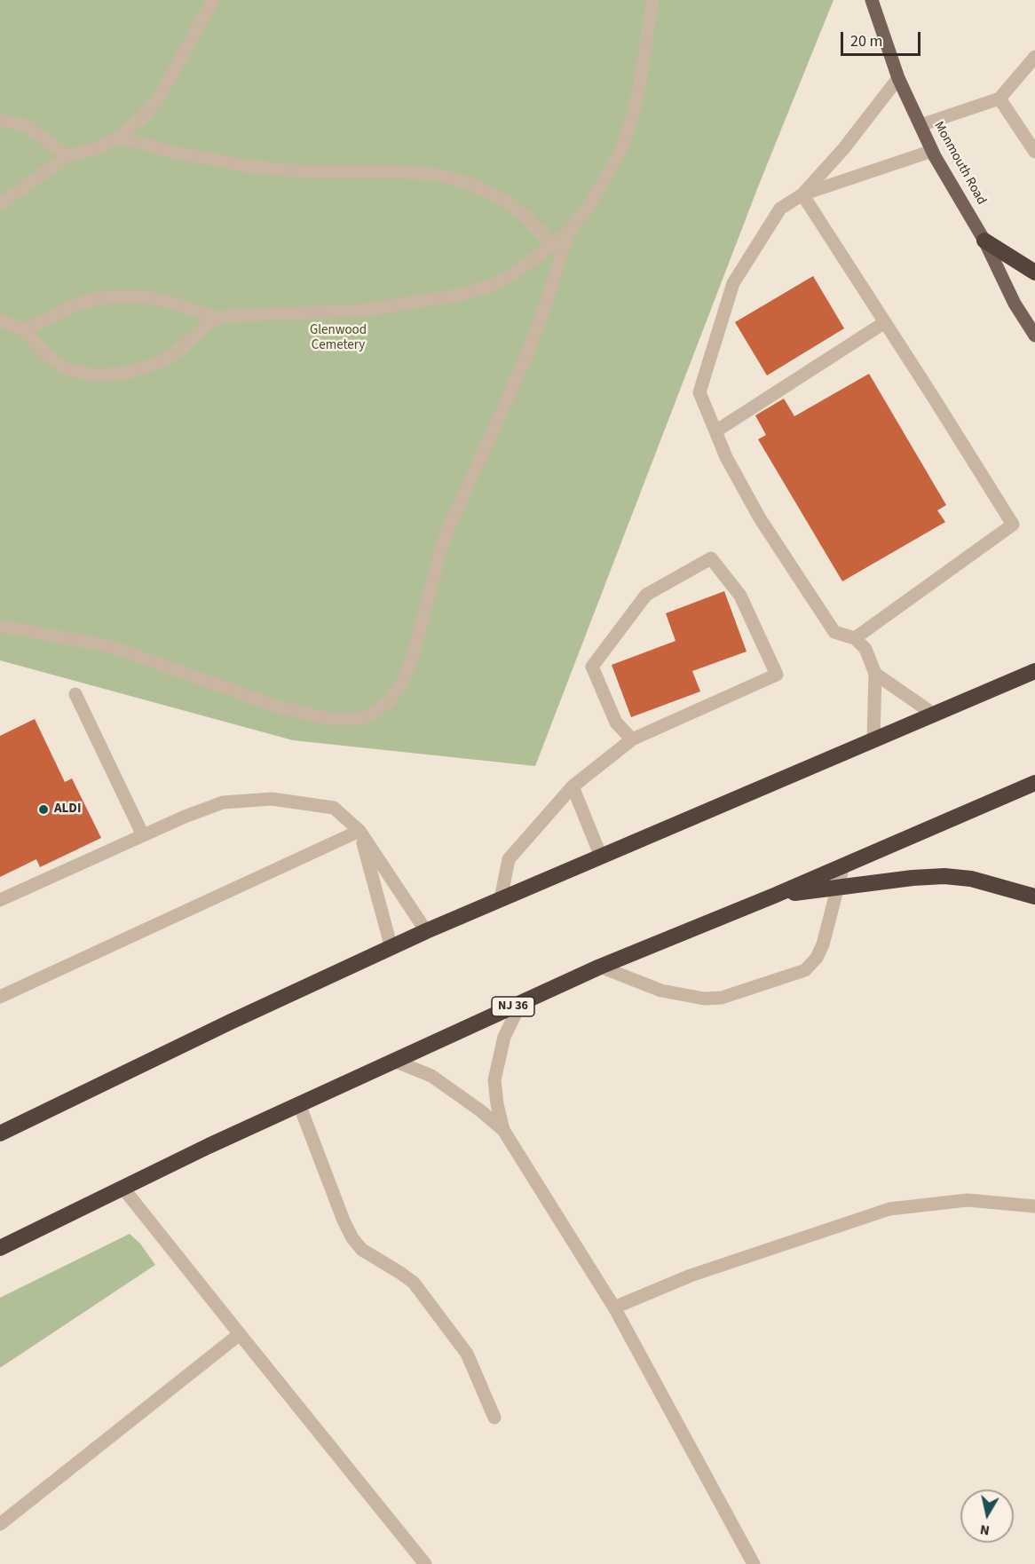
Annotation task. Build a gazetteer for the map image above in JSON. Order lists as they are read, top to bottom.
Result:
{
  "streets": {
    "highway": ["NJ 36"],
    "main road": ["Monmouth Road"]
  },
  "parks": ["Glenwood Cemetery"],
  "places": ["ALDI"],
  "scale_bar": "20 m",
  "north": "bottom"
}
